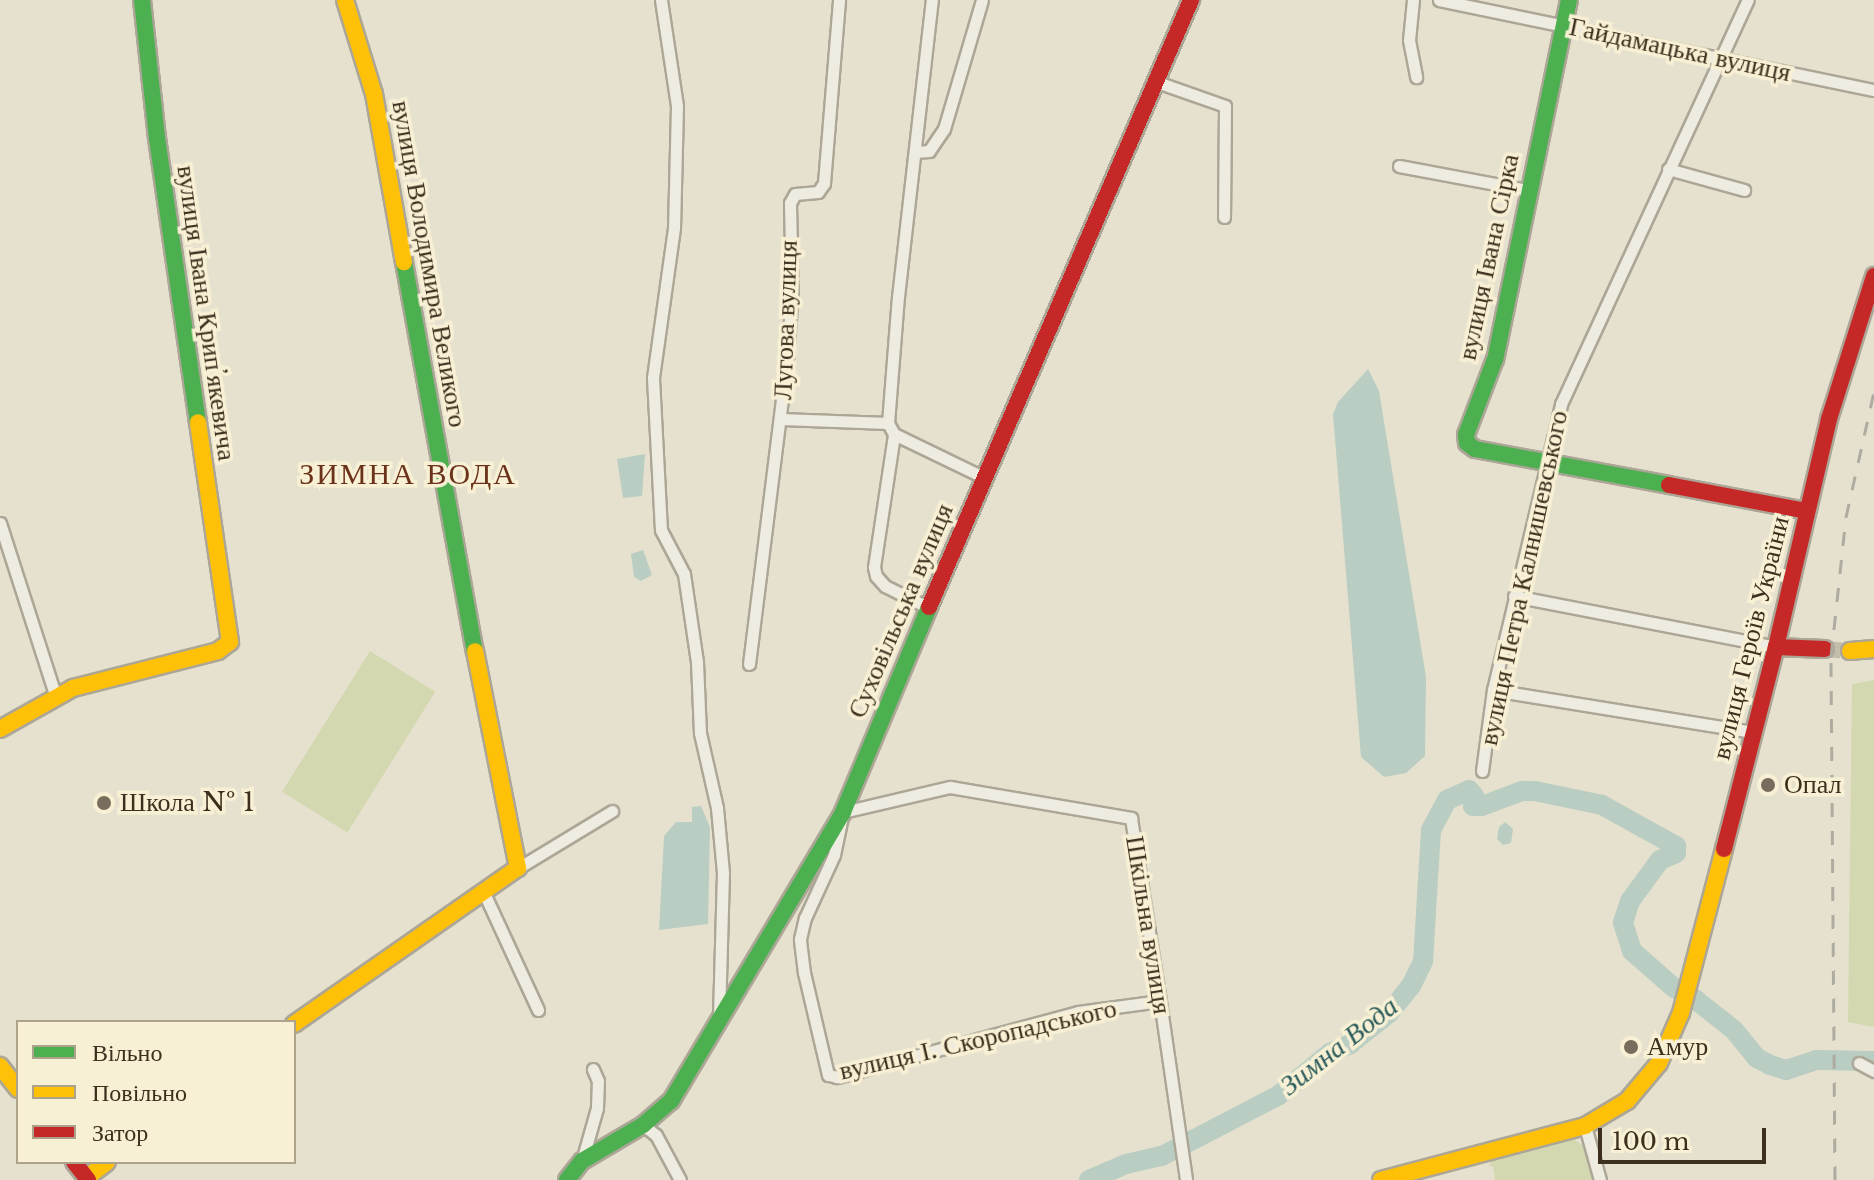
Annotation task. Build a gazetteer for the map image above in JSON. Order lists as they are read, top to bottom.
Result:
{
  "streets": {
    "street": [
      "Гайдамацька вулиця",
      "вулиця Івана Сірка",
      "вулиця Володимира Великого",
      "вулиця Івана Крипʼякевича",
      "Лугова вулиця",
      "вулиця Петра Калнишевського",
      "Суховільська вулиця",
      "вулиця Героїв України",
      "Шкільна вулиця",
      "вулиця І. Скоропадського"
    ]
  },
  "crossings": [
    ["Гайдамацька вулиця", "вулиця Івана Сірка"],
    ["Гайдамацька вулиця", "вулиця Петра Калнишевського"],
    ["вулиця Івана Сірка", "вулиця Петра Калнишевського"],
    ["Суховільська вулиця", "Шкільна вулиця"],
    ["Суховільська вулиця", "вулиця І. Скоропадського"],
    ["Шкільна вулиця", "вулиця І. Скоропадського"]
  ],
  "districts": ["ЗИМНА ВОДА"],
  "water": ["Зимна Вода"],
  "places": ["Опал", "Школа № 1", "Амур"],
  "legend": ["Вільно", "Повільно", "Затор"],
  "scale_bar": "100 m"
}
